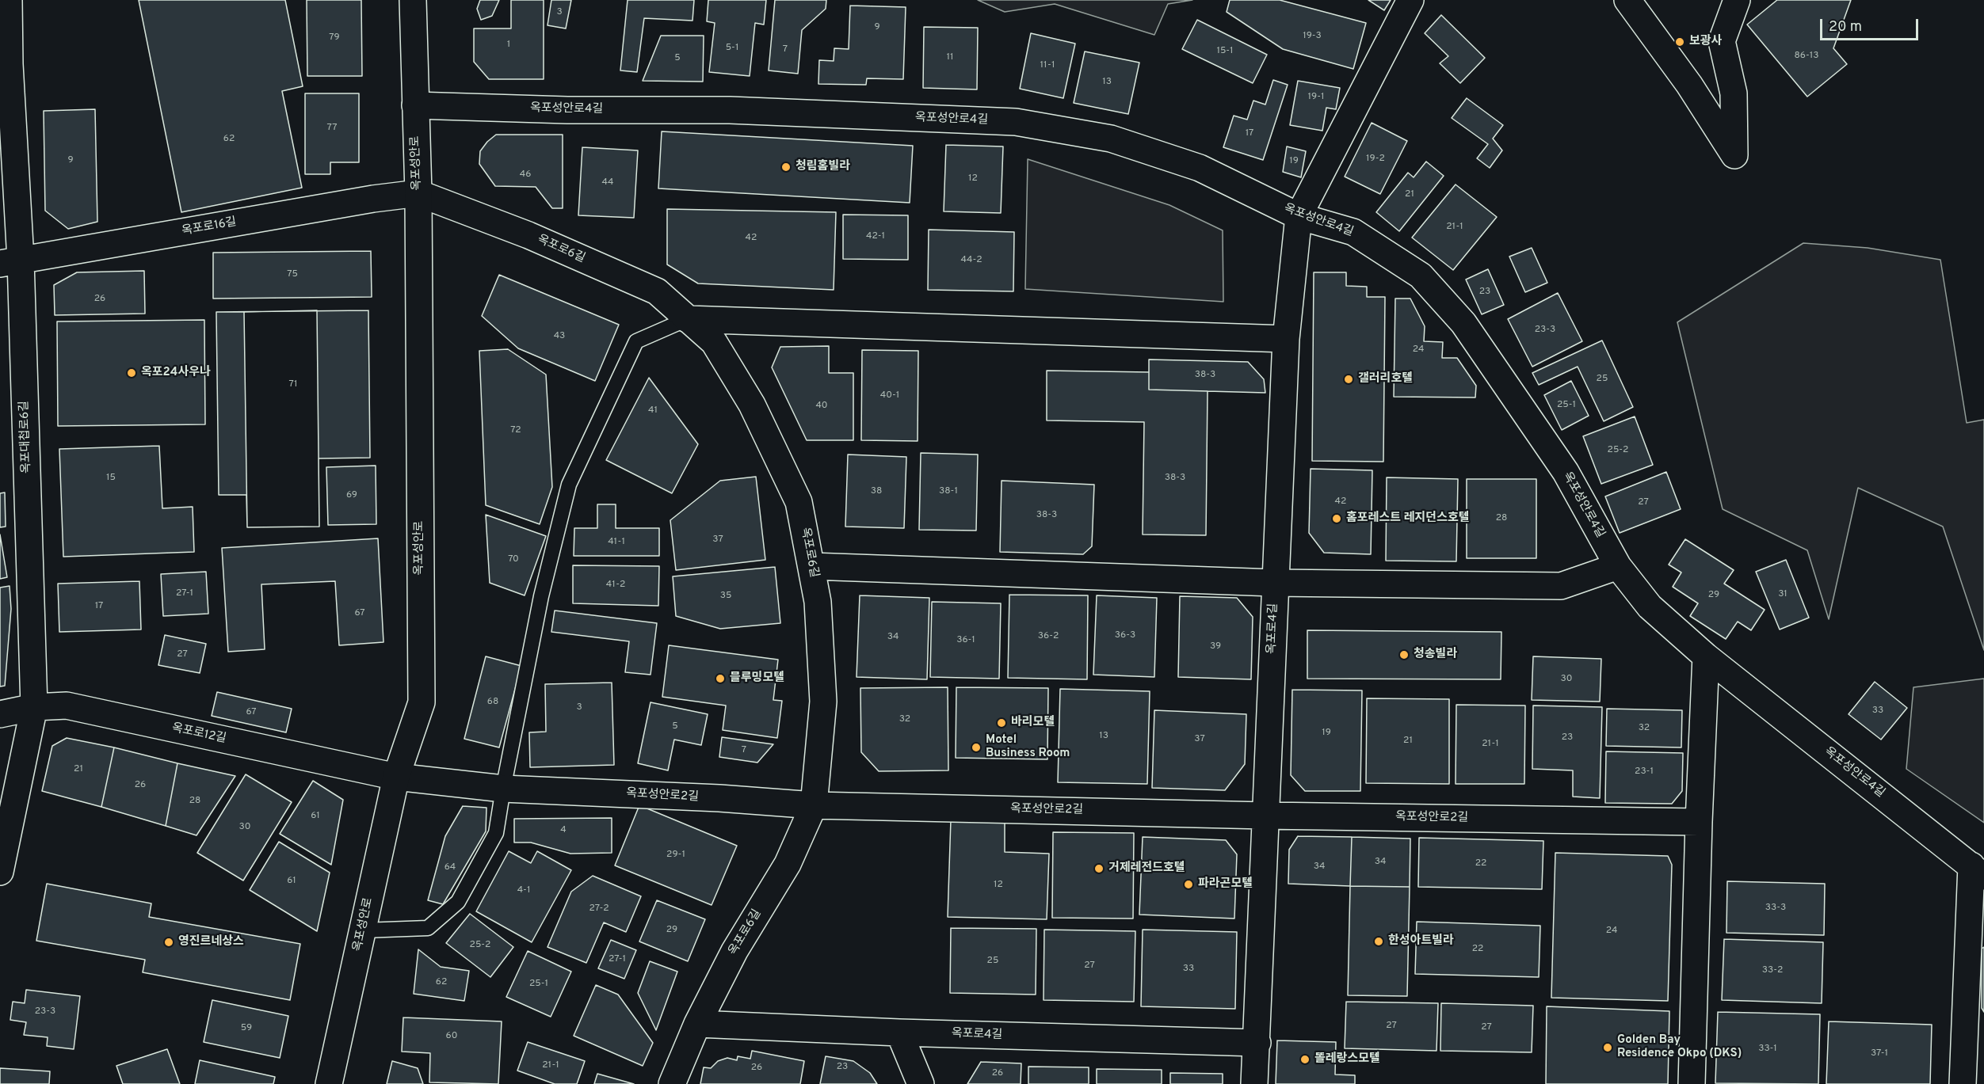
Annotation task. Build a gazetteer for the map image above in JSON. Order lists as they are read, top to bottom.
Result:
{
  "streets": {
    "street": [
      "옥포성안로4길",
      "옥포성안로",
      "옥포로16길",
      "옥포로6길",
      "옥포대첩로6길",
      "옥포로4길",
      "옥포로12길",
      "옥포성안로2길"
    ]
  },
  "crossings": [
    ["옥포성안로4길", "옥포성안로"],
    ["옥포성안로4길", "옥포로4길"],
    ["옥포성안로", "옥포로16길"],
    ["옥포성안로", "옥포로6길"],
    ["옥포성안로", "옥포로12길"],
    ["옥포성안로", "옥포성안로2길"],
    ["옥포로16길", "옥포로6길"],
    ["옥포로16길", "옥포대첩로6길"],
    ["옥포로6길", "옥포로4길"],
    ["옥포로6길", "옥포성안로2길"],
    ["옥포대첩로6길", "옥포로12길"],
    ["옥포로4길", "옥포성안로2길"],
    ["옥포로12길", "옥포성안로2길"]
  ],
  "places": [
    "보광사",
    "청림홈빌라",
    "옥포24사우나",
    "갤러리호텔",
    "홈포레스트 레지던스호텔",
    "청송빌라",
    "믈루밍모텔",
    "바리모텔",
    "Motel Business Room",
    "거제레전드호텔",
    "파라곤모텔",
    "한성아트빌라",
    "영진르네상스",
    "Golden Bay Residence Okpo (DKS)",
    "똘레랑스모텔"
  ],
  "house_numbers": [
    "3",
    "9",
    "19-3",
    "79",
    "1",
    "5-1",
    "7",
    "15-1",
    "86-13",
    "11",
    "5",
    "11-1",
    "13",
    "19-1",
    "77",
    "17",
    "62",
    "19-2",
    "9",
    "19",
    "46",
    "12",
    "44",
    "21",
    "21-1",
    "42-1",
    "42",
    "44-2",
    "75",
    "23",
    "26",
    "23-3",
    "43",
    "24",
    "38-3",
    "25",
    "71",
    "40-1",
    "25-1",
    "40",
    "41",
    "72",
    "25-2",
    "15",
    "38-3",
    "38",
    "38-1",
    "69",
    "42",
    "27",
    "38-3",
    "28",
    "37",
    "41-1",
    "70",
    "41-2",
    "27-1",
    "31",
    "29",
    "35",
    "17",
    "67",
    "36-3",
    "36-2",
    "34",
    "36-1",
    "39",
    "27",
    "30",
    "68",
    "3",
    "33",
    "67",
    "32",
    "5",
    "32",
    "19",
    "13",
    "23",
    "37",
    "21",
    "21-1",
    "7",
    "21",
    "23-1",
    "26",
    "28",
    "61",
    "30",
    "4",
    "29-1",
    "34",
    "22",
    "34",
    "64",
    "61",
    "12",
    "4-1",
    "33-3",
    "27-2",
    "29",
    "24",
    "25-2",
    "22",
    "27-1",
    "25",
    "27",
    "33",
    "33-2",
    "62",
    "25-1",
    "23-3",
    "27",
    "27",
    "59",
    "60",
    "33-1",
    "37-1",
    "21-1",
    "23",
    "26",
    "26"
  ],
  "scale_bar": "20 m"
}
